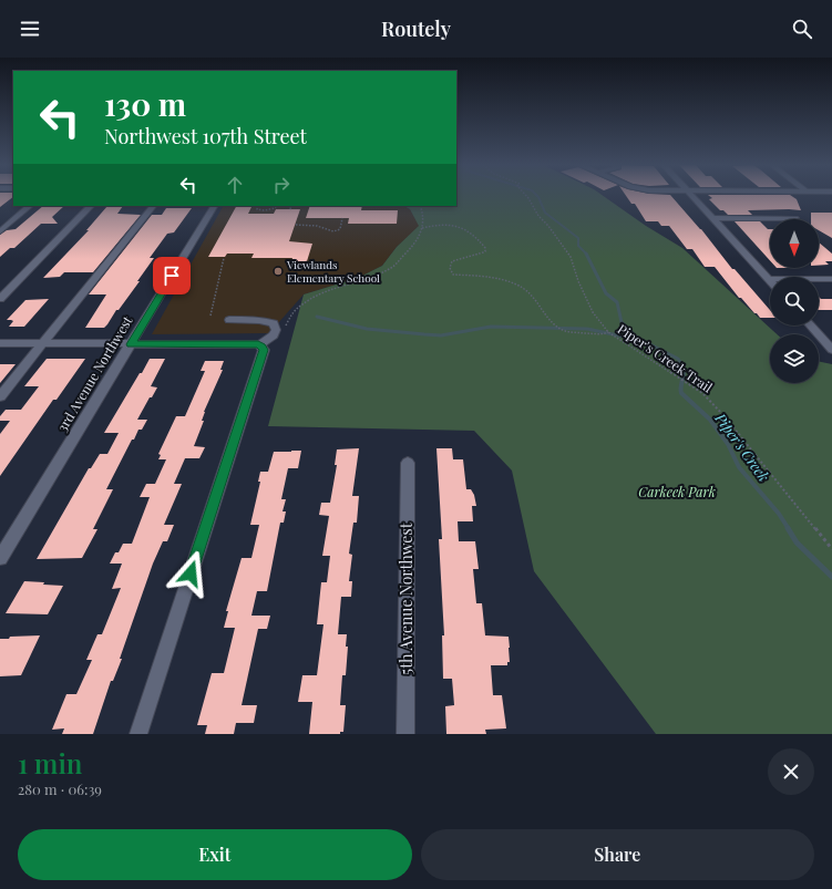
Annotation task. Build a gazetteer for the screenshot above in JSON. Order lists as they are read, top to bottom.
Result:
{
  "streets": {
    "street": ["3rd Avenue Northwest", "5th Avenue Northwest"],
    "path": ["Piper's Creek Trail"]
  },
  "water": ["Piper's Creek"],
  "parks": ["Carkeek Park"],
  "places": ["Viewlands Elementary School"],
  "north": "bottom",
  "page": {
    "header": "Routely",
    "turn": ["130 m", "Northwest 107th Street"],
    "heading": ["1 min", "280 m · 06:39"],
    "buttons": ["Exit", "Share"]
  }
}
